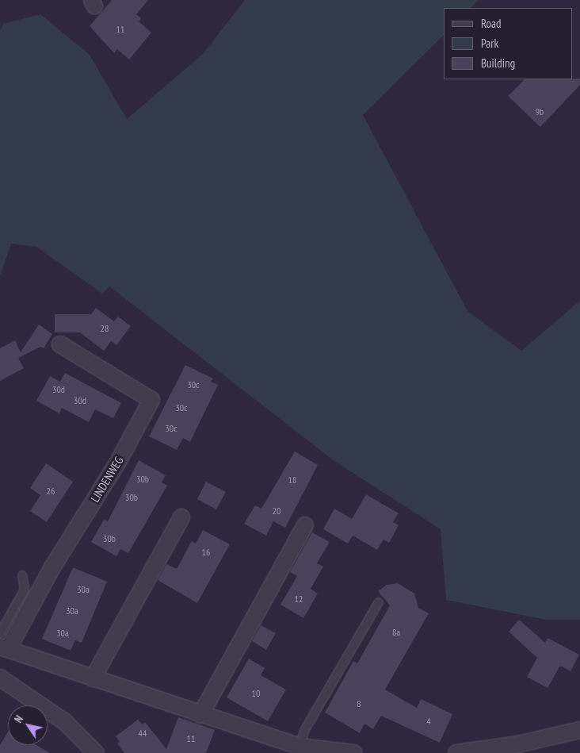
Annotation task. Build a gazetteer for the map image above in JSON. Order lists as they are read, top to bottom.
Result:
{
  "streets": {
    "street": ["LINDENWEG"]
  },
  "house_numbers": [
    "11",
    "9b",
    "28",
    "30c",
    "30d",
    "30d",
    "30c",
    "30c",
    "30b",
    "18",
    "26",
    "30b",
    "20",
    "30b",
    "16",
    "30a",
    "12",
    "30a",
    "8a",
    "30a",
    "10",
    "8",
    "4",
    "44",
    "11"
  ],
  "legend": ["Road", "Park", "Building"],
  "north": "top left"
}
